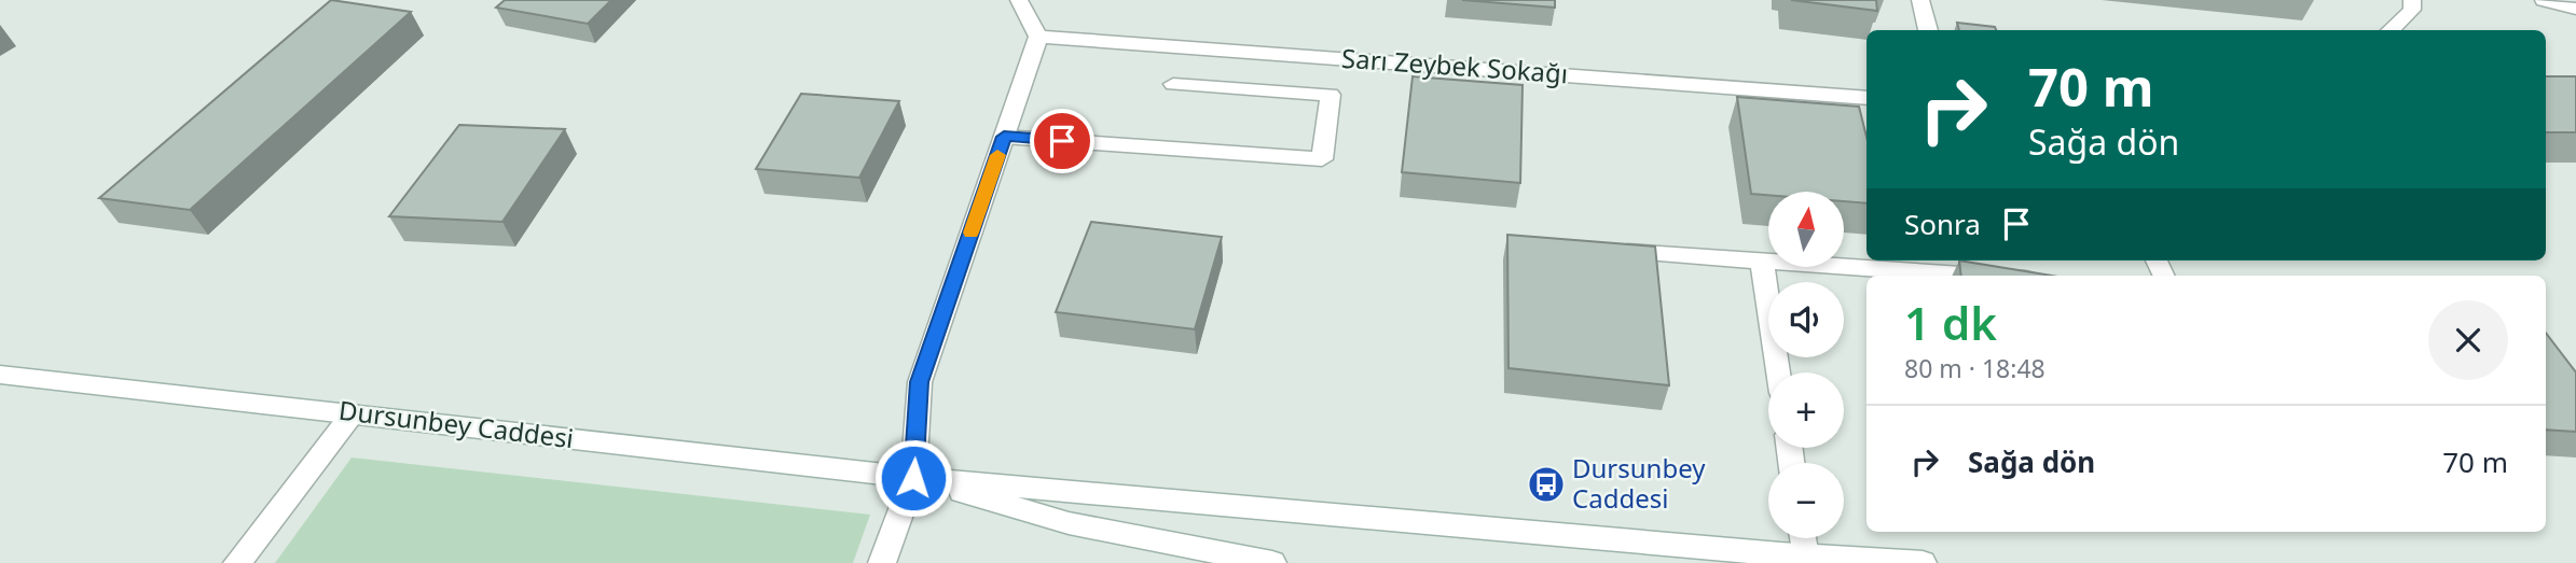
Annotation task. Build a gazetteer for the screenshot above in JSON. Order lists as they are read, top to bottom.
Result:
{
  "streets": {
    "street": ["Sarı Zeybek Sokağı", "Dursunbey Caddesi"]
  },
  "places": {
    "bus stop": ["Dursunbey Caddesi"]
  },
  "north": "top",
  "page": {
    "turn": ["70 m", "Sağa dön"],
    "then": "Sonra",
    "map_buttons": ["+", "−"],
    "heading": ["1 dk", "80 m · 18:48"],
    "list": [
      {
        "name": "Sağa dön",
        "value": "70 m"
      }
    ]
  }
}
